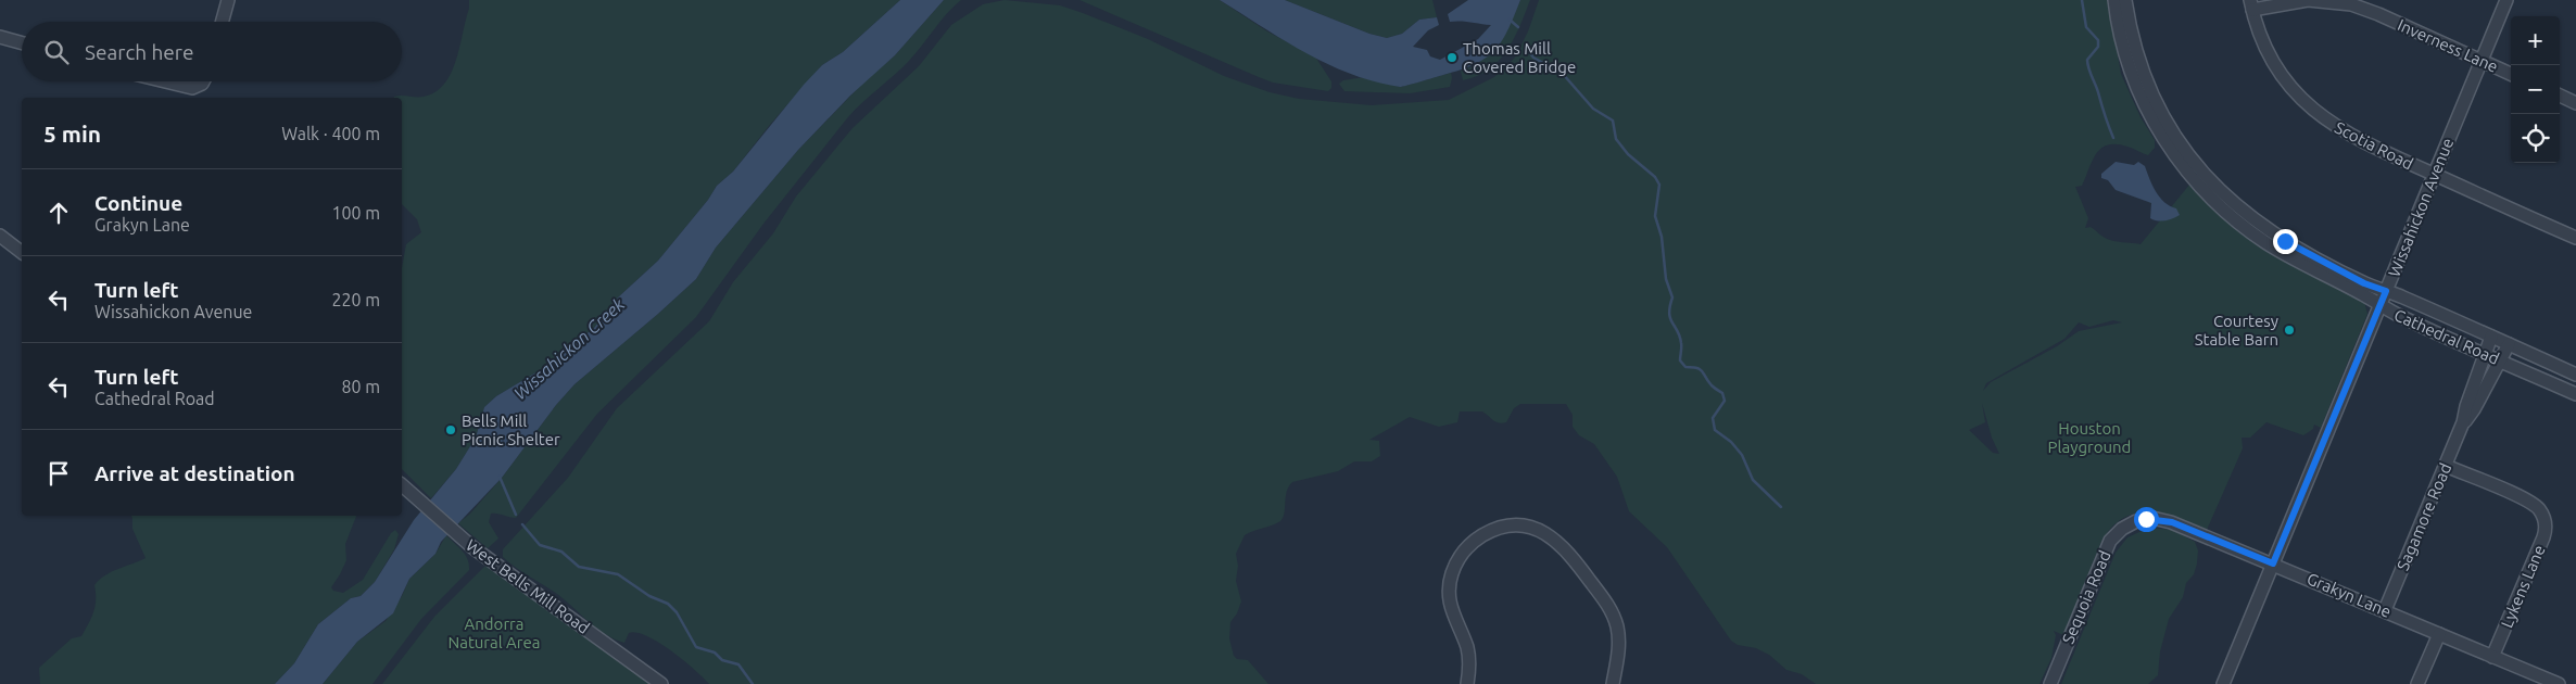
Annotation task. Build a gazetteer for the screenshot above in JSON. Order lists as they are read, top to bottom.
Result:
{
  "streets": {
    "street": [
      "Inverness Lane",
      "Scotia Road",
      "Wissahickon Avenue",
      "Cathedral Road",
      "Sagamore Road",
      "West Bells Mill Road",
      "Lykens Lane",
      "Grakyn Lane",
      "Sequoia Road"
    ]
  },
  "crossings": [
    ["Inverness Lane", "Scotia Road"],
    ["Inverness Lane", "Wissahickon Avenue"],
    ["Scotia Road", "Wissahickon Avenue"],
    ["Wissahickon Avenue", "Cathedral Road"],
    ["Wissahickon Avenue", "Grakyn Lane"],
    ["Cathedral Road", "Sagamore Road"],
    ["Sagamore Road", "Lykens Lane"],
    ["Sagamore Road", "Grakyn Lane"],
    ["Lykens Lane", "Grakyn Lane"],
    ["Grakyn Lane", "Sequoia Road"]
  ],
  "water": ["Wissahickon Creek"],
  "parks": ["Houston Playground", "Andorra Natural Area"],
  "places": ["Thomas Mill Covered Bridge", "Courtesy Stable Barn", "Bells Mill Picnic Shelter"],
  "page": {
    "map_buttons": ["+", "−"],
    "search": "Search here",
    "heading": ["5 min", "Walk · 400 m"],
    "list": [
      ["Continue", "Grakyn Lane", "100 m"],
      ["Turn left", "Wissahickon Avenue", "220 m"],
      ["Turn left", "Cathedral Road", "80 m"],
      "Arrive at destination"
    ]
  }
}
